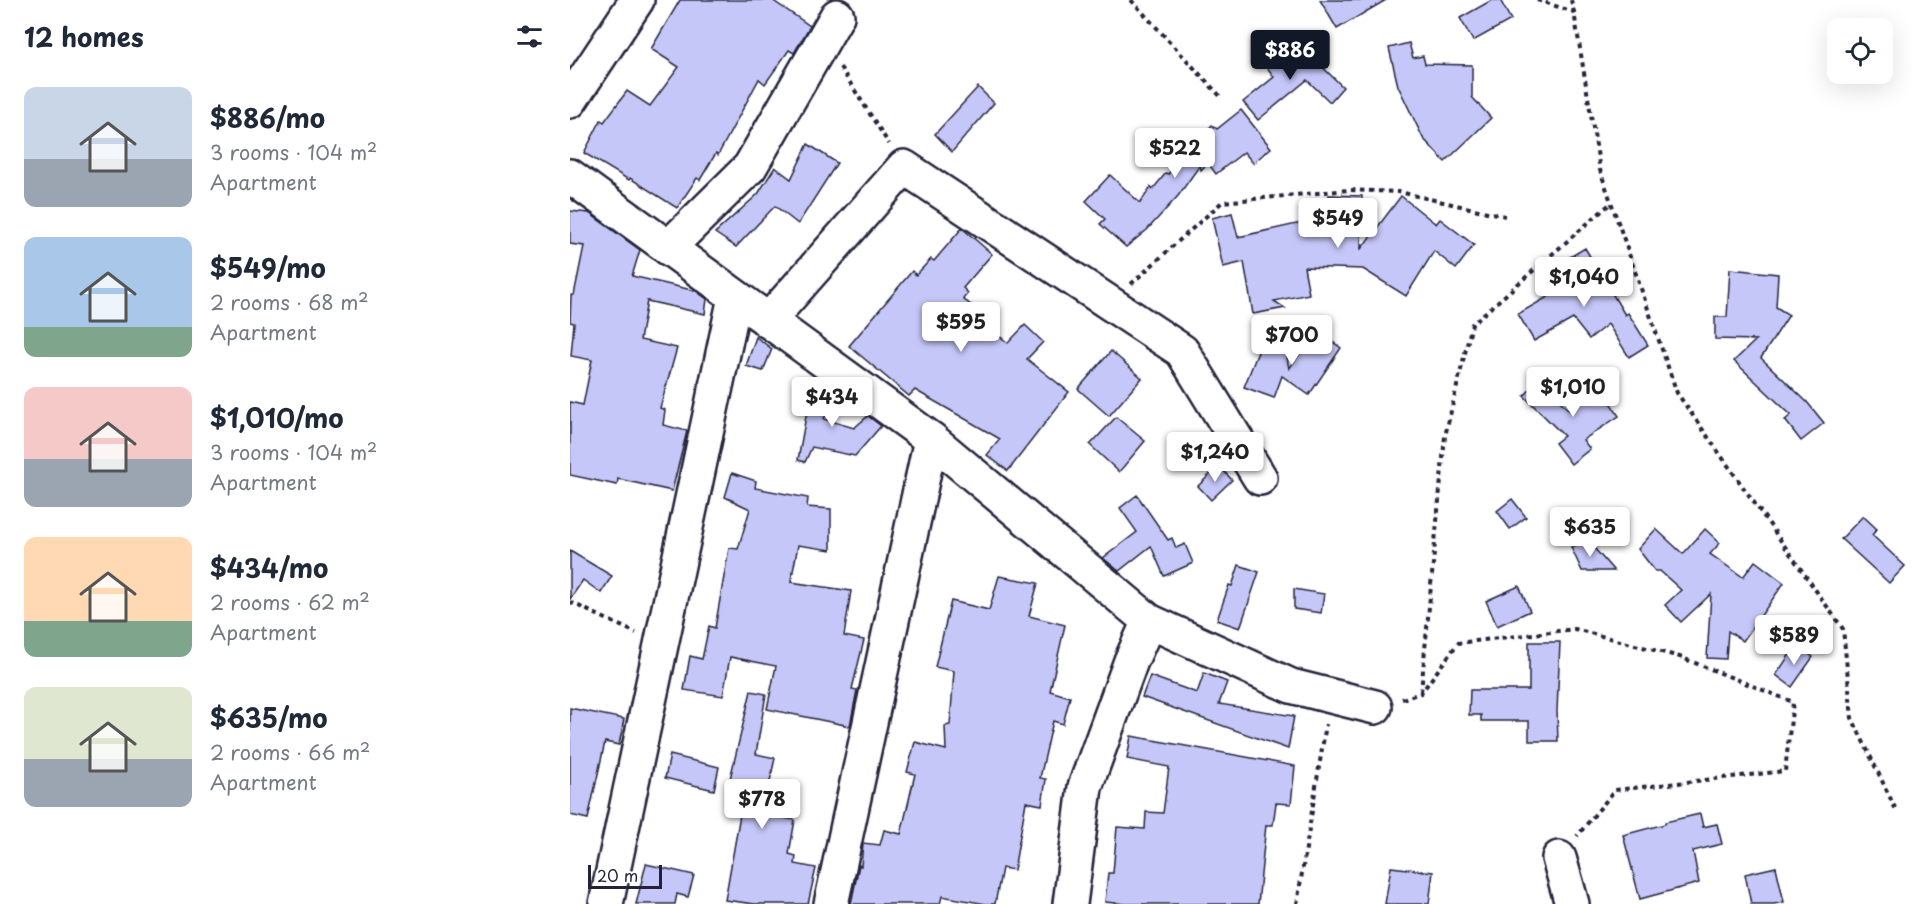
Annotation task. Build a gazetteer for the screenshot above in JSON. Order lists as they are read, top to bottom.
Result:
{
  "scale_bar": "20 m",
  "page": {
    "heading": "12 homes",
    "price": [
      "$886",
      "$522",
      "$549",
      "$1,040",
      "$595",
      "$700",
      "$1,010",
      "$434",
      "$1,240",
      "$635",
      "$589",
      "$778"
    ],
    "list": [
      {
        "name": "$886/mo",
        "note": "3 rooms · 104 m² · Apartment"
      },
      {
        "name": "$549/mo",
        "note": "2 rooms · 68 m² · Apartment"
      },
      {
        "name": "$1,010/mo",
        "note": "3 rooms · 104 m² · Apartment"
      },
      {
        "name": "$434/mo",
        "note": "2 rooms · 62 m² · Apartment"
      },
      {
        "name": "$635/mo",
        "note": "2 rooms · 66 m² · Apartment"
      }
    ],
    "scale": "20 m"
  }
}
